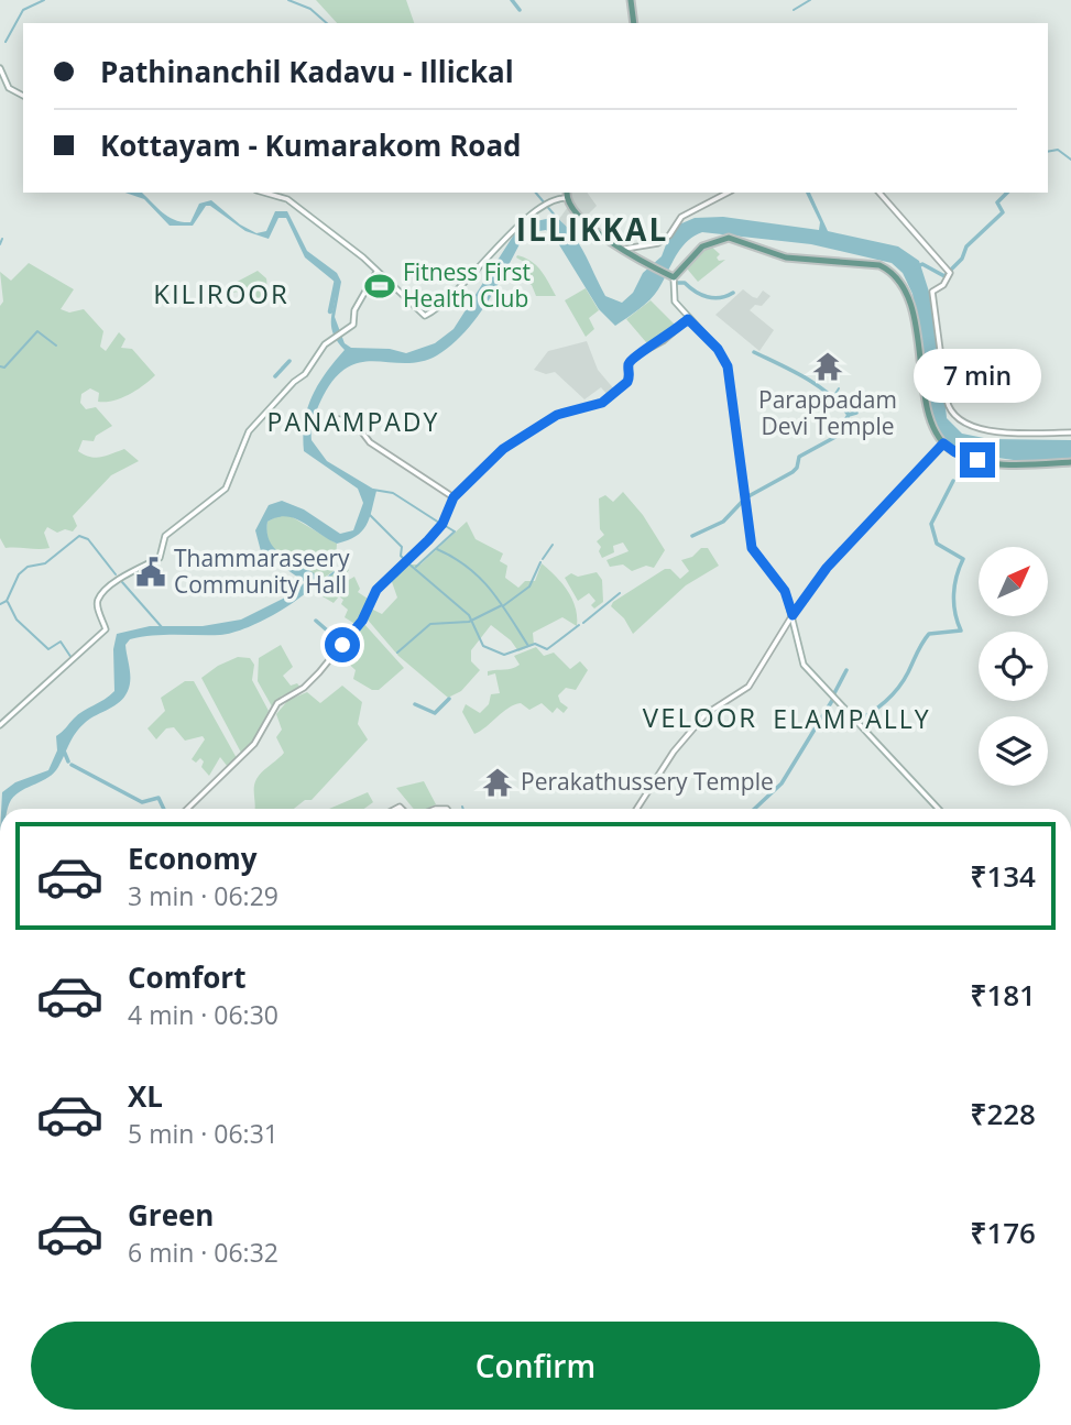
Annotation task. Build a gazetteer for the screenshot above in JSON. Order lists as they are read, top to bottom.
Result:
{
  "districts": [
    "ILLIKKAL",
    "KILIROOR",
    "PANAMPADY",
    "VELOOR",
    "ELAMPALLY"
  ],
  "places": {
    "sports": ["Fitness First Health Club"],
    "temple": ["Parappadam Devi Temple", "Perakathussery Temple"],
    "public building": ["Thammaraseery Community Hall"]
  },
  "north": "top right",
  "page": {
    "banner": ["Pathinanchil Kadavu - Illickal", "Kottayam - Kumarakom Road"],
    "bubble": "7 min",
    "list": [
      {
        "name": "Economy",
        "note": "3 min · 06:29",
        "value": "₹134"
      },
      {
        "name": "Comfort",
        "note": "4 min · 06:30",
        "value": "₹181"
      },
      {
        "name": "XL",
        "note": "5 min · 06:31",
        "value": "₹228"
      },
      {
        "name": "Green",
        "note": "6 min · 06:32",
        "value": "₹176"
      }
    ],
    "buttons": "Confirm"
  }
}
